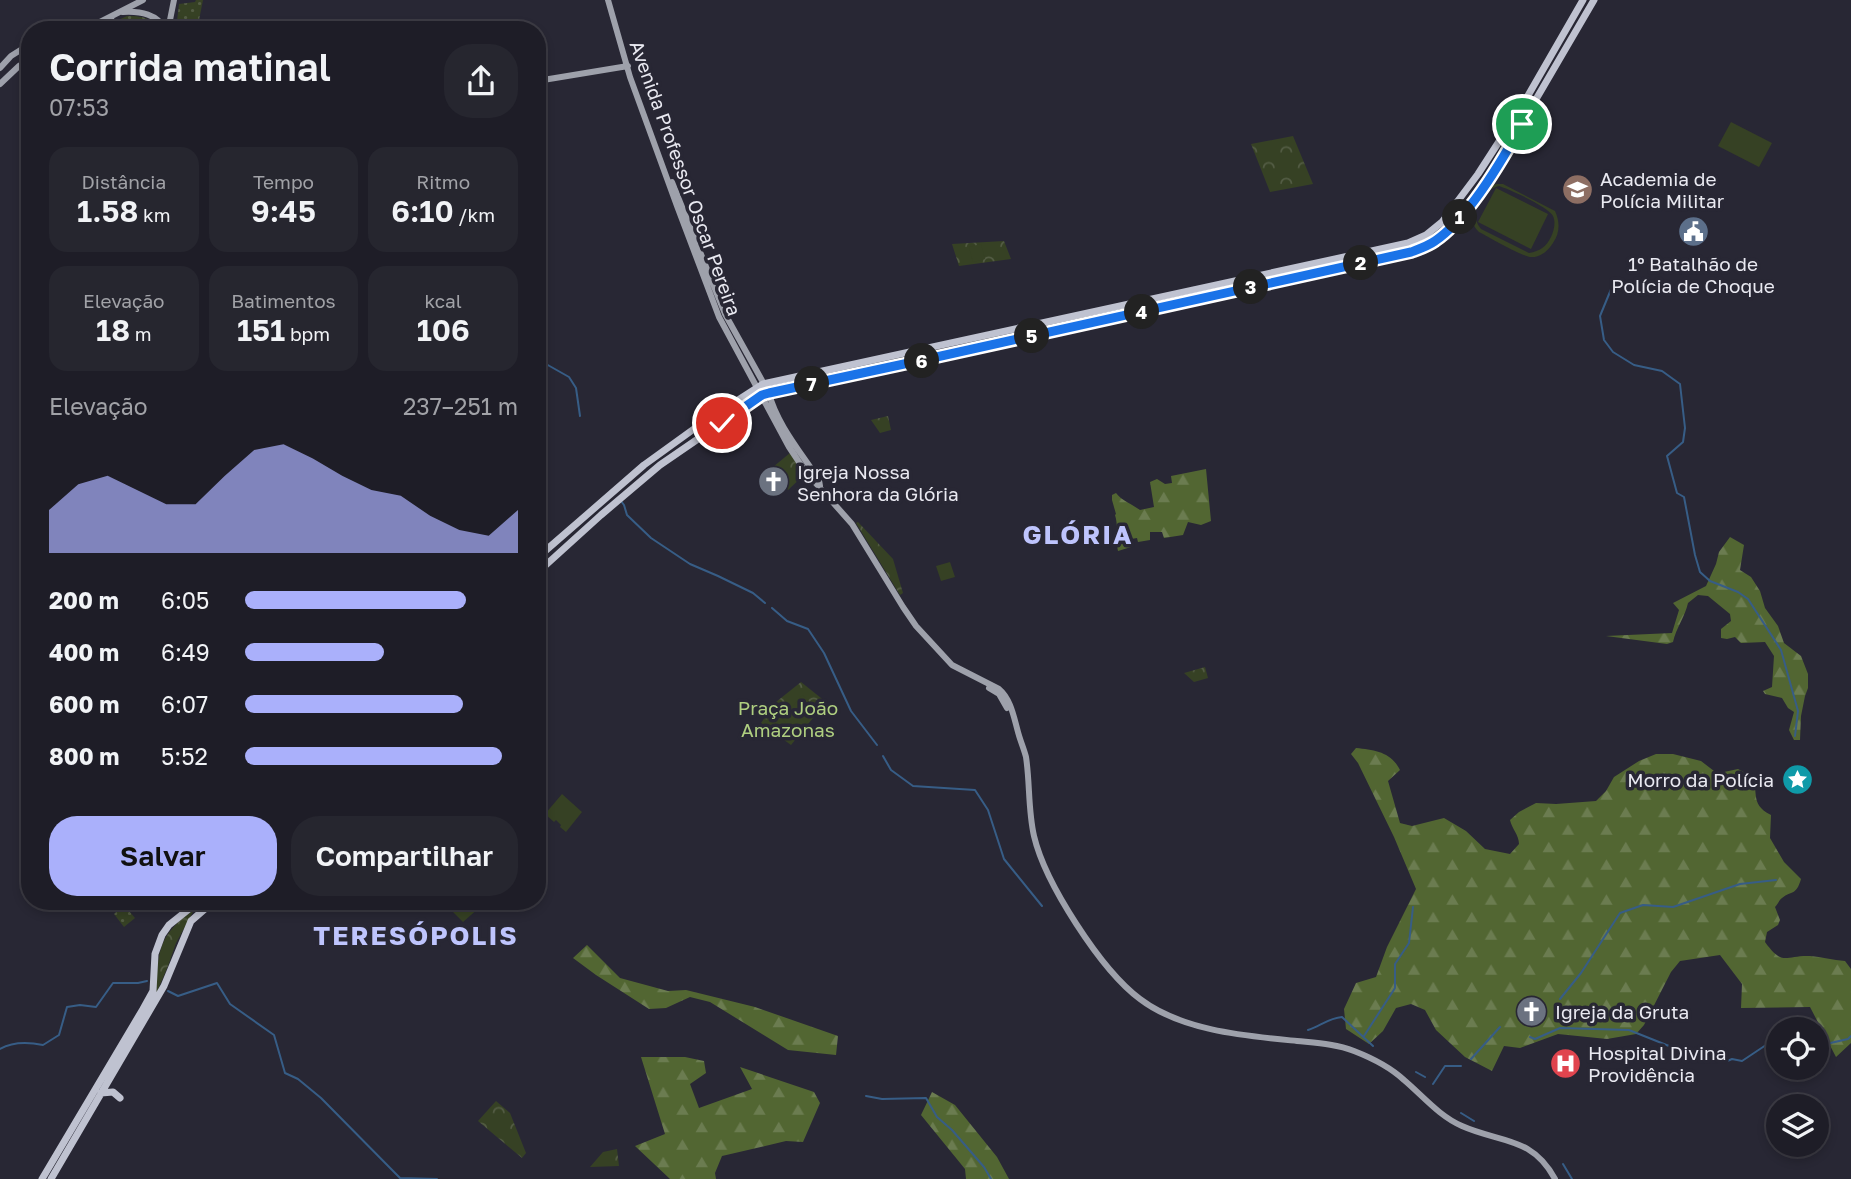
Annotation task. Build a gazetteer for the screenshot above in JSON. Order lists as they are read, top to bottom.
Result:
{
  "streets": {
    "main road": ["Avenida Professor Oscar Pereira"]
  },
  "districts": ["GLÓRIA", "TERESÓPOLIS"],
  "parks": ["Praça João Amazonas"],
  "places": {
    "school or university": ["Academia de Polícia Militar"],
    "public building": ["1º Batalhão de Polícia de Choque"],
    "church": ["Igreja Nossa Senhora da Glória", "Igreja da Gruta"],
    "place": ["Morro da Polícia"],
    "hospital": ["Hospital Divina Providência"]
  },
  "page": {
    "heading": ["Corrida matinal", "07:53"],
    "stats": [
      ["Distância", "1.58 km"],
      ["Tempo", "9:45"],
      ["Ritmo", "6:10 /km"],
      ["Elevação", "18 m"],
      ["Batimentos", "151 bpm"],
      ["kcal", "106"]
    ],
    "pins": [
      "1",
      "2",
      "3",
      "4",
      "5",
      "6",
      "7"
    ],
    "chart": ["Elevação", "237–251 m"],
    "list": [
      {
        "name": "200 m",
        "note": "6:05"
      },
      {
        "name": "400 m",
        "note": "6:49"
      },
      {
        "name": "600 m",
        "note": "6:07"
      },
      {
        "name": "800 m",
        "note": "5:52"
      }
    ],
    "buttons": ["Salvar", "Compartilhar"]
  }
}
